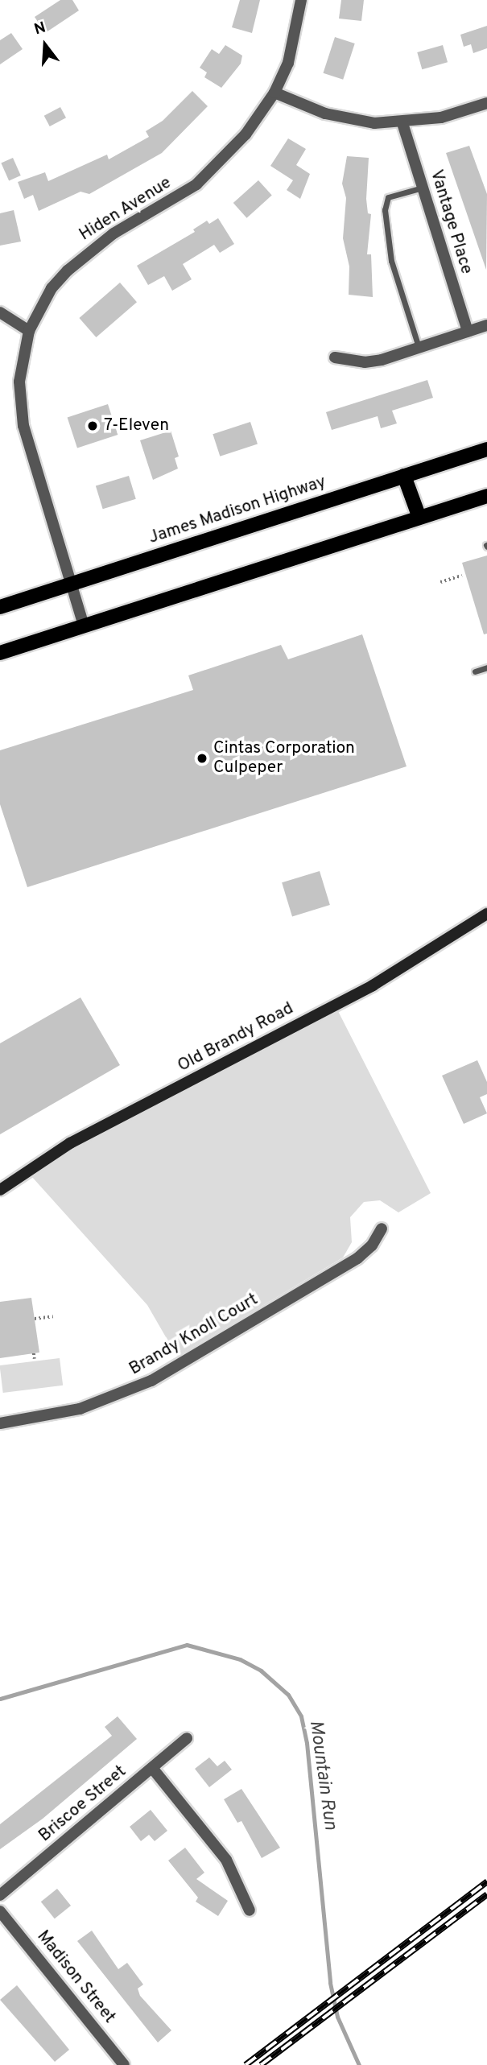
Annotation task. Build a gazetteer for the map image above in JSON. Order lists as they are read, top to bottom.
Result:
{
  "streets": {
    "main road": ["James Madison Highway"],
    "street": [
      "Hiden Avenue",
      "Vantage Place",
      "Old Brandy Road",
      "Brandy Knoll Court",
      "Briscoe Street",
      "Madison Street"
    ]
  },
  "crossings": [
    ["Hiden Avenue", "James Madison Highway"]
  ],
  "water": ["Mountain Run"],
  "places": ["7-Eleven", "Cintas Corporation Culpeper"],
  "north": "top"
}
